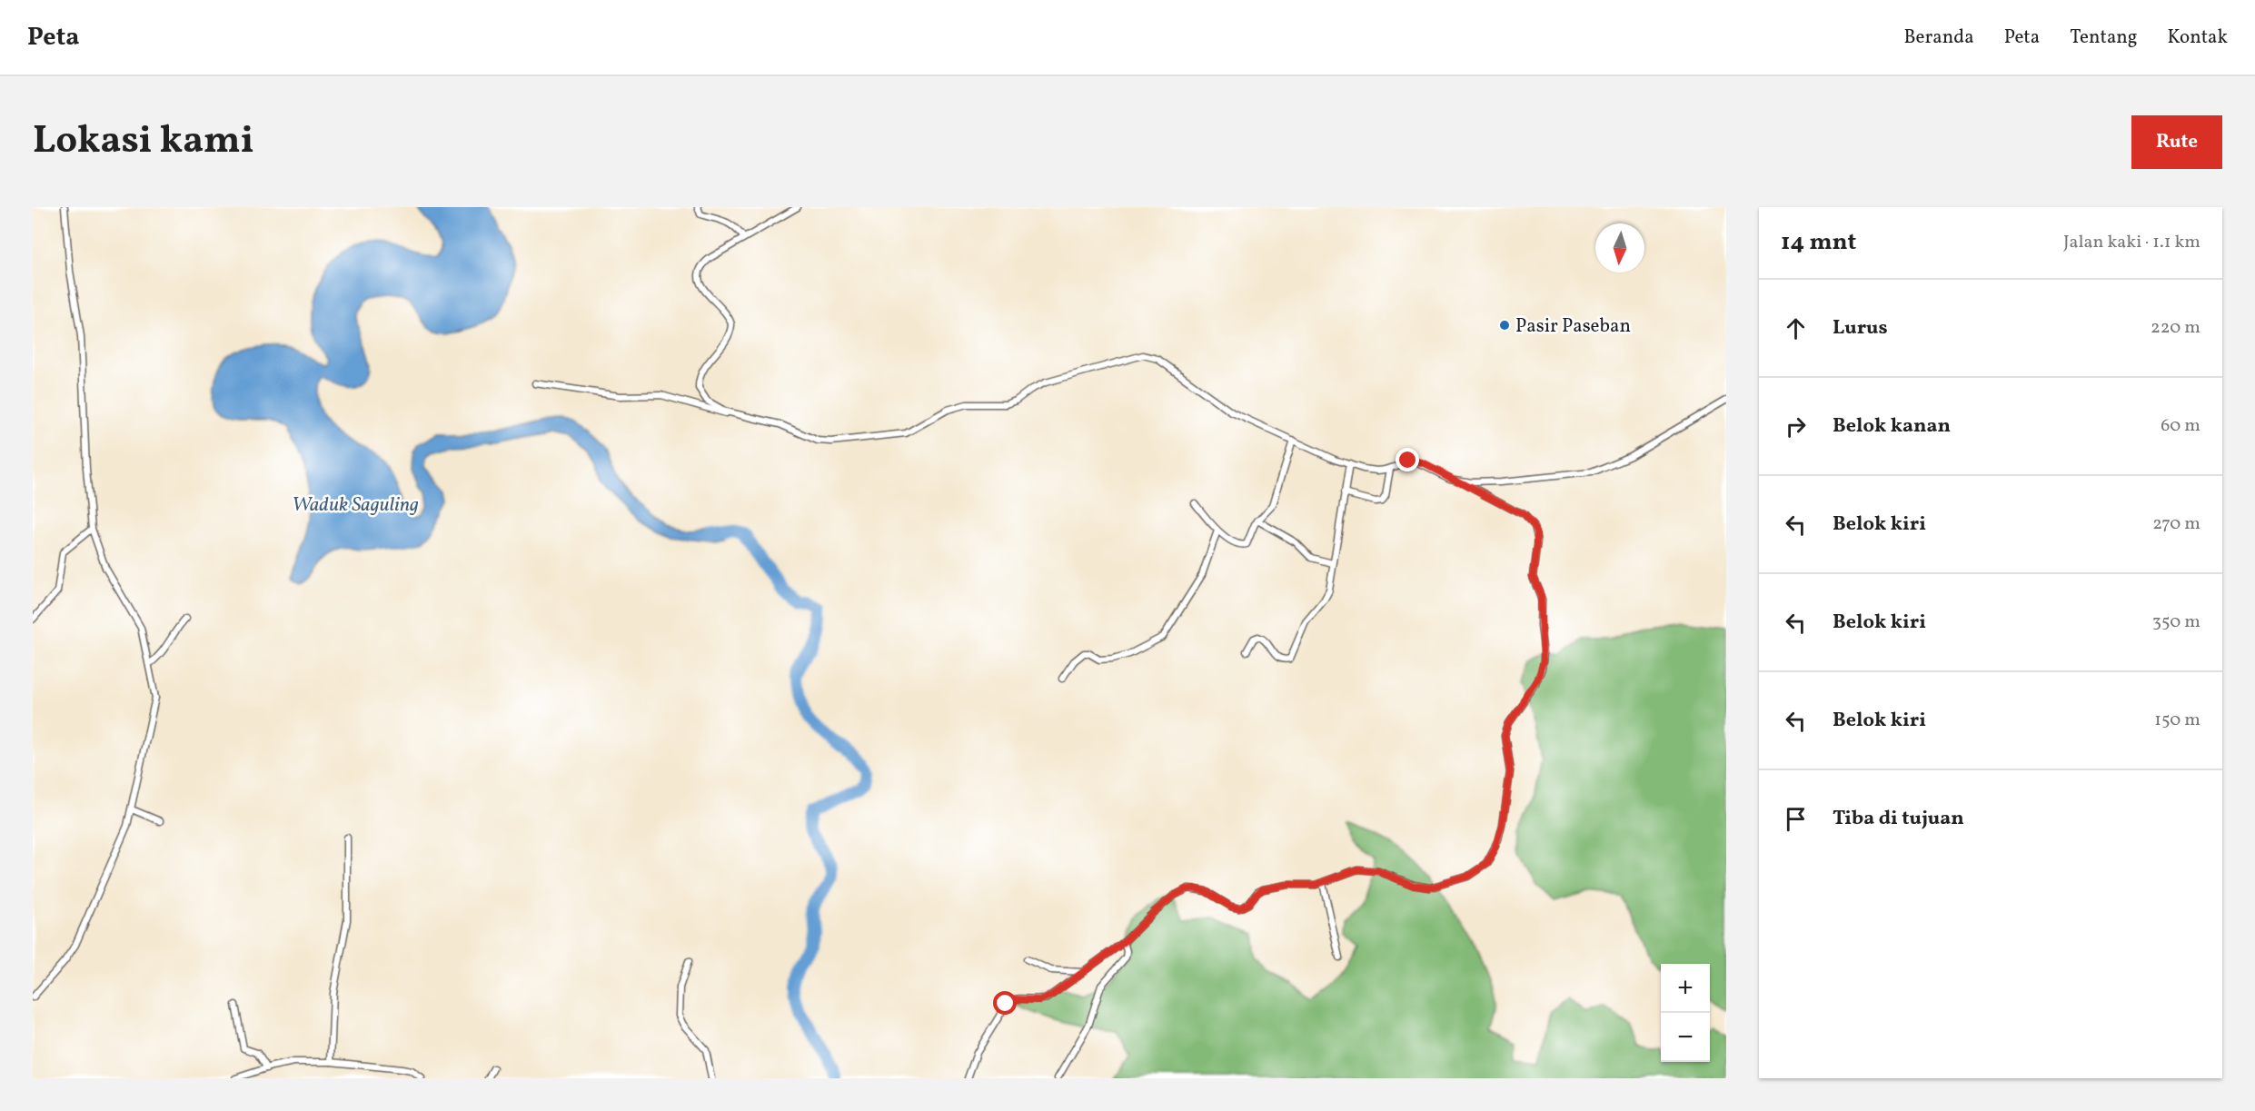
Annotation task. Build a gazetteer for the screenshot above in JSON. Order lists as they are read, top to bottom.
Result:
{
  "water": ["Waduk Saguling"],
  "places": ["Pasir Paseban"],
  "north": "bottom",
  "page": {
    "header": "Peta",
    "nav": [
      "Beranda",
      "Peta",
      "Tentang",
      "Kontak"
    ],
    "title": "Lokasi kami",
    "buttons": "Rute",
    "heading": ["14 mnt", "Jalan kaki · 1.1 km"],
    "list": [
      ["Lurus", "220 m"],
      ["Belok kanan", "60 m"],
      ["Belok kiri", "270 m"],
      ["Belok kiri", "350 m"],
      ["Belok kiri", "150 m"],
      "Tiba di tujuan"
    ],
    "map_buttons": ["+", "−"]
  }
}
